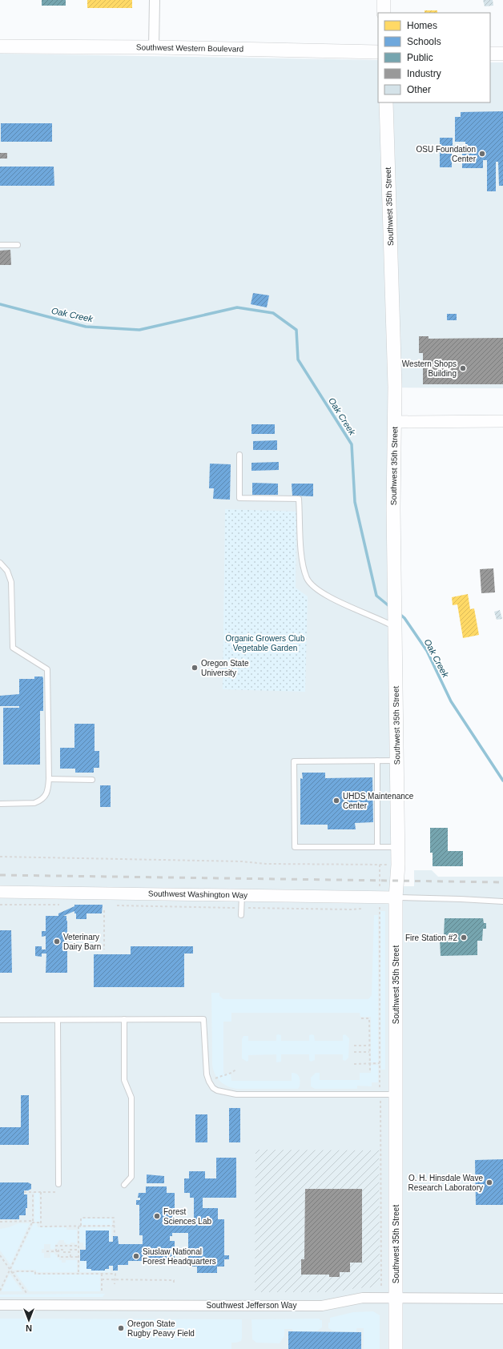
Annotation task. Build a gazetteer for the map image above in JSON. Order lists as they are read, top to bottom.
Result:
{
  "streets": {
    "main road": ["Southwest Western Boulevard", "Southwest 35th Street"],
    "street": ["Southwest Washington Way", "Southwest Jefferson Way"]
  },
  "crossings": [
    ["Southwest 35th Street", "Southwest Washington Way"],
    ["Southwest 35th Street", "Southwest Jefferson Way"]
  ],
  "water": ["Oak Creek"],
  "parks": ["Organic Growers Club Vegetable Garden"],
  "places": [
    "OSU Foundation Center",
    "Western Shops Building",
    "Oregon State University",
    "UHDS Maintenance Center",
    "Fire Station #2",
    "Veterinary Dairy Barn",
    "O. H. Hinsdale Wave Research Laboratory",
    "Forest Sciences Lab",
    "Siuslaw National Forest Headquarters",
    "Oregon State Rugby Peavy Field"
  ],
  "legend": [
    "Homes",
    "Schools",
    "Public",
    "Industry",
    "Other"
  ],
  "north": "bottom"
}
